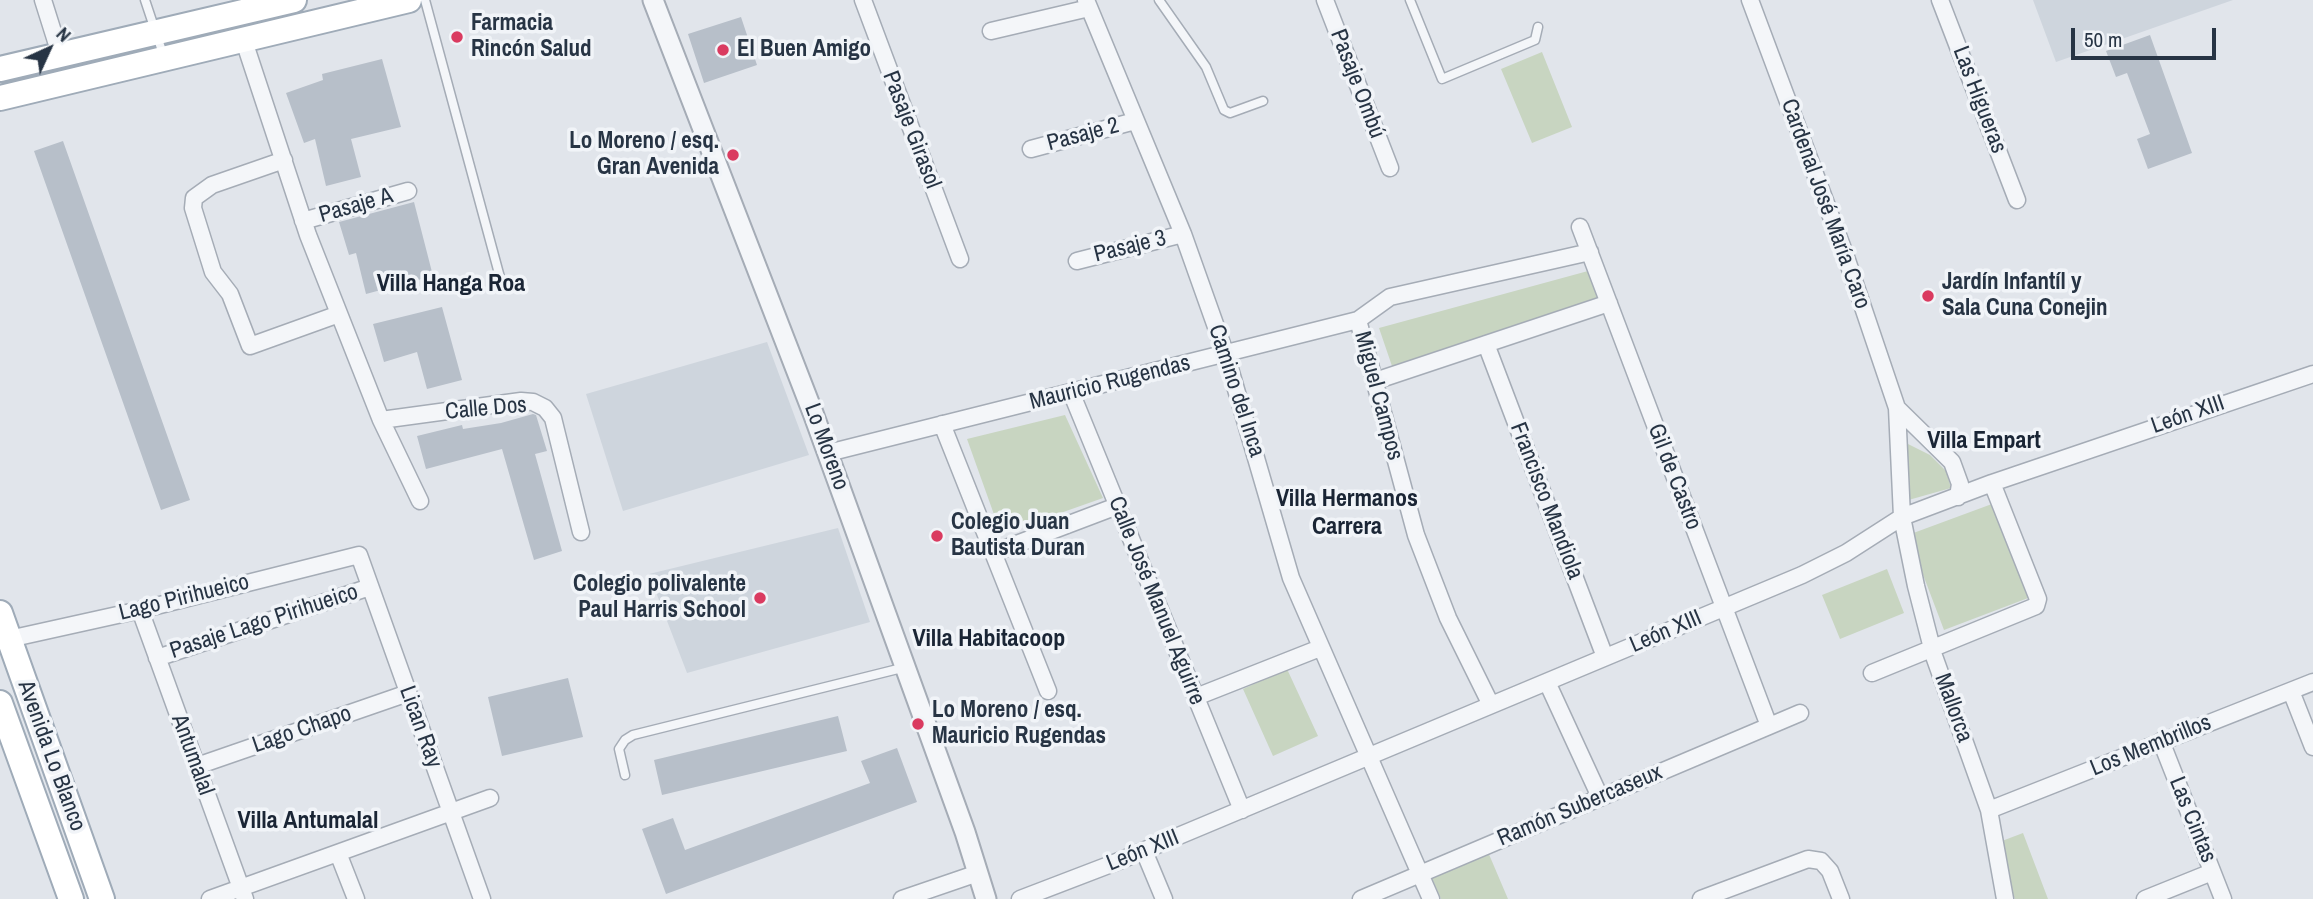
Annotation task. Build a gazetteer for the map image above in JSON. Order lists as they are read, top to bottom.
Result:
{
  "streets": {
    "main road": ["Avenida Lo Blanco"],
    "street": [
      "Pasaje Ombú",
      "Las Higueras",
      "Pasaje Girasol",
      "Pasaje 2",
      "Cardenal José María Caro",
      "Pasaje A",
      "Pasaje 3",
      "Mauricio Rugendas",
      "Camino del Inca",
      "Miguel Campos",
      "Calle Dos",
      "León XIII",
      "Lo Moreno",
      "Gil de Castro",
      "Francisco Mandiola",
      "Lago Pirihueico",
      "Calle José Manuel Aguirre",
      "Pasaje Lago Pirihueico",
      "Mallorca",
      "Lican Ray",
      "Lago Chapo",
      "Los Membrillos",
      "Antumalal",
      "Ramón Subercaseux",
      "Las Cintas"
    ]
  },
  "crossings": [
    ["Pasaje 2", "Camino del Inca"],
    ["Cardenal José María Caro", "León XIII"],
    ["Cardenal José María Caro", "Mallorca"],
    ["Pasaje 3", "Camino del Inca"],
    ["Mauricio Rugendas", "Camino del Inca"],
    ["Mauricio Rugendas", "Miguel Campos"],
    ["Mauricio Rugendas", "Lo Moreno"],
    ["Mauricio Rugendas", "Gil de Castro"],
    ["Mauricio Rugendas", "Calle José Manuel Aguirre"],
    ["Camino del Inca", "León XIII"],
    ["Camino del Inca", "Ramón Subercaseux"],
    ["Miguel Campos", "León XIII"],
    ["León XIII", "Gil de Castro"],
    ["León XIII", "Francisco Mandiola"],
    ["León XIII", "Calle José Manuel Aguirre"],
    ["León XIII", "Mallorca"],
    ["Gil de Castro", "Ramón Subercaseux"],
    ["Lago Pirihueico", "Lican Ray"],
    ["Lago Pirihueico", "Antumalal"],
    ["Lago Pirihueico", "Avenida Lo Blanco"],
    ["Pasaje Lago Pirihueico", "Lican Ray"],
    ["Pasaje Lago Pirihueico", "Antumalal"],
    ["Mallorca", "Los Membrillos"],
    ["Lican Ray", "Lago Chapo"],
    ["Lago Chapo", "Antumalal"],
    ["Los Membrillos", "Las Cintas"]
  ],
  "districts": [
    "Villa Hanga Roa",
    "Villa Empart",
    "Villa Hermanos Carrera",
    "Villa Habitacoop",
    "Villa Antumalal"
  ],
  "places": [
    "Farmacia Rincón Salud",
    "El Buen Amigo",
    "Lo Moreno / esq. Gran Avenida",
    "Jardín Infantíl y Sala Cuna Conejin",
    "Colegio Juan Bautista Duran",
    "Colegio polivalente Paul Harris School",
    "Lo Moreno / esq. Mauricio Rugendas"
  ],
  "scale_bar": "50 m",
  "north": "top right"
}
